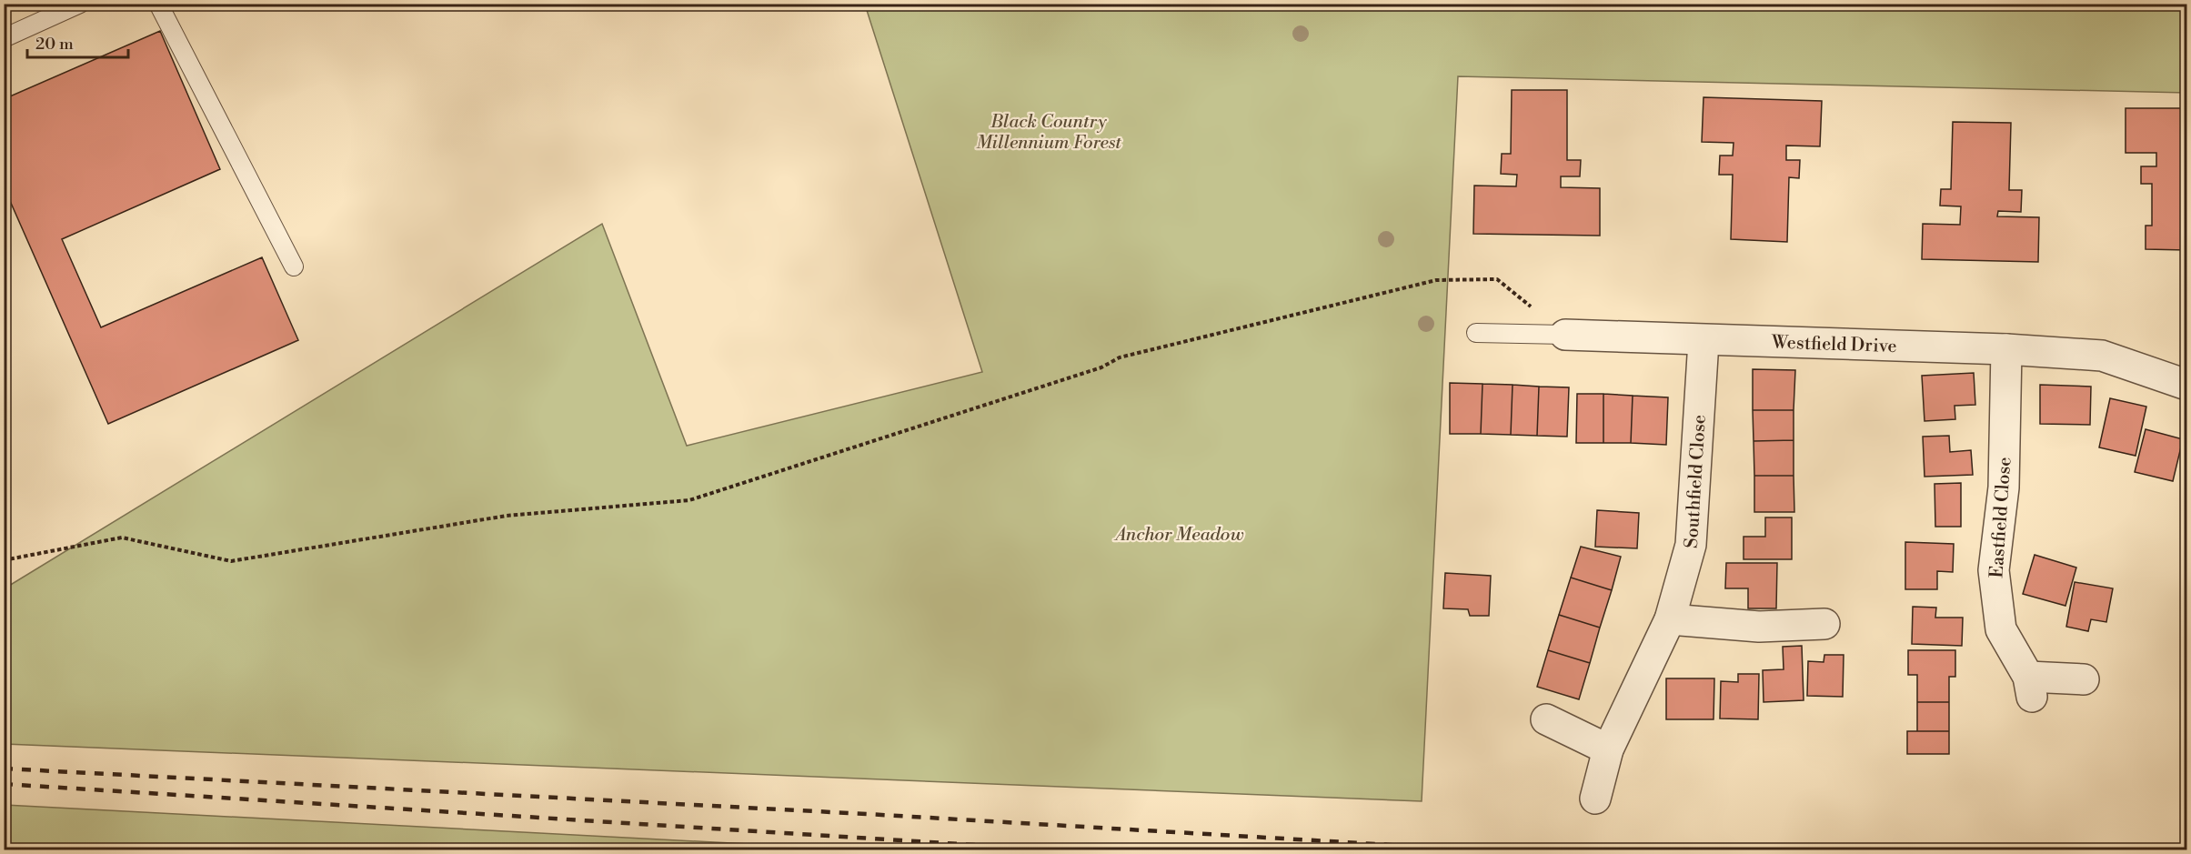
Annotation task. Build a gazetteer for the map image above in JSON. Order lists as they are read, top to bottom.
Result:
{
  "streets": {
    "street": ["Westfield Drive", "Southfield Close", "Eastfield Close"]
  },
  "crossings": [
    ["Westfield Drive", "Southfield Close"],
    ["Westfield Drive", "Eastfield Close"]
  ],
  "parks": ["Black Country Millennium Forest", "Anchor Meadow"],
  "scale_bar": "20 m"
}
